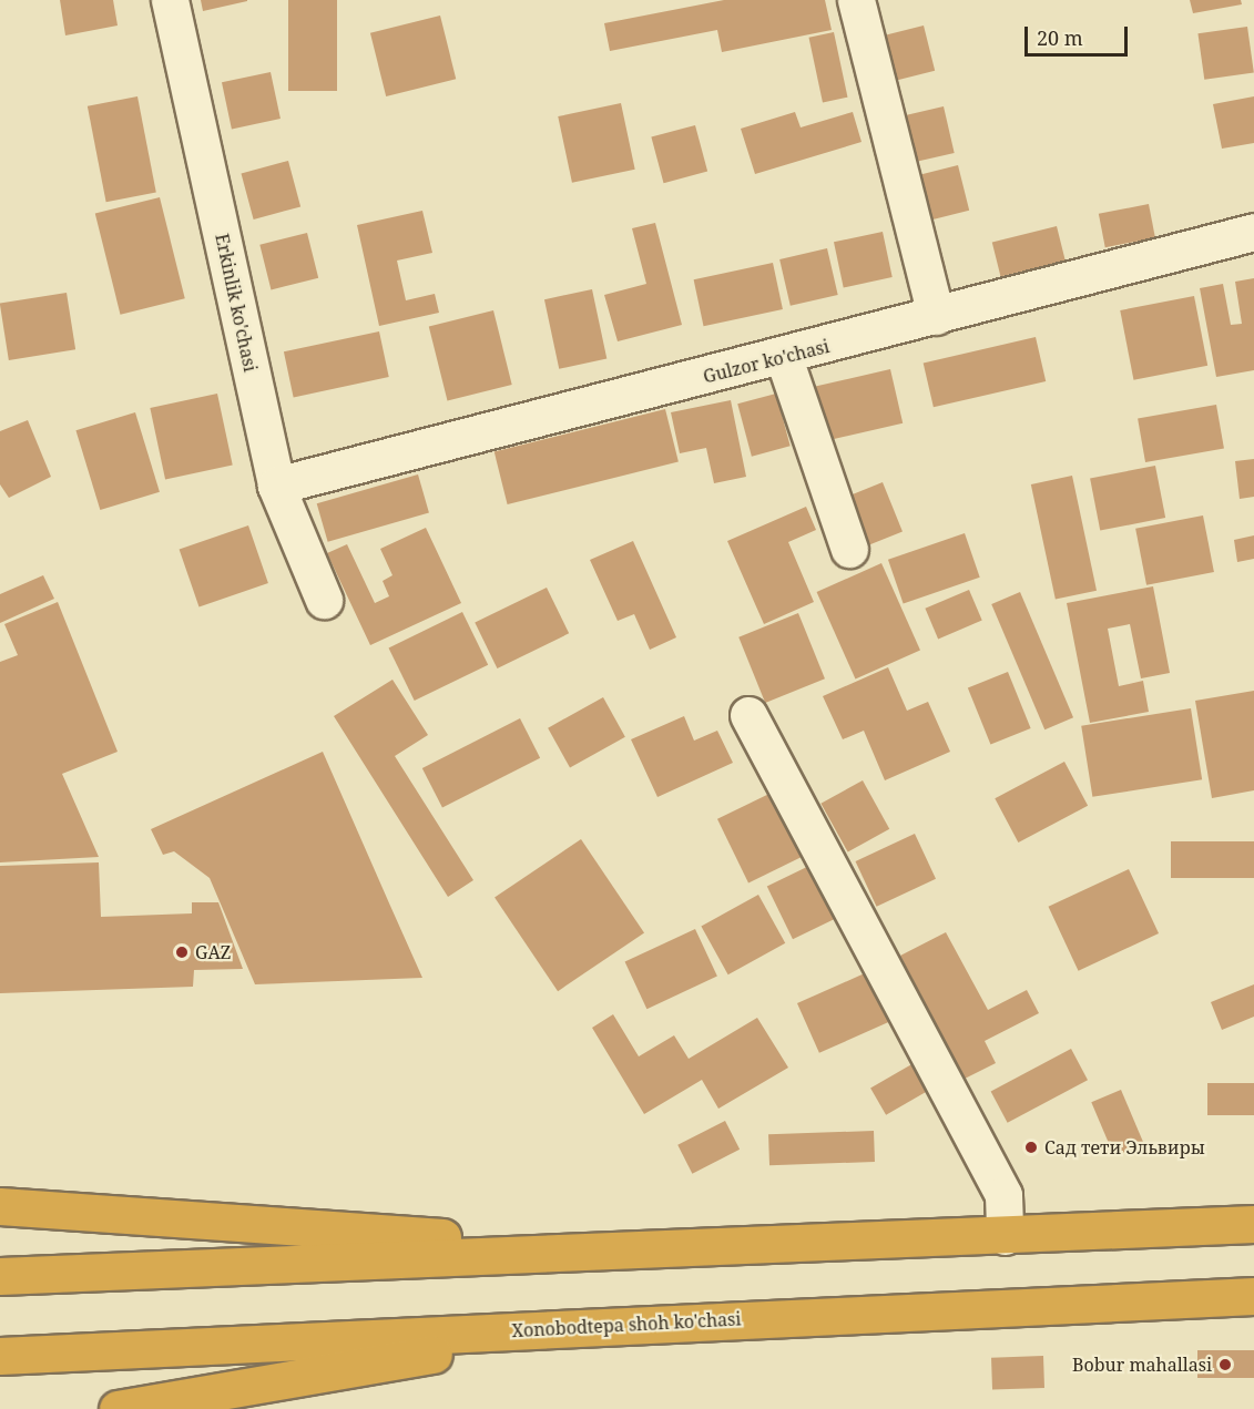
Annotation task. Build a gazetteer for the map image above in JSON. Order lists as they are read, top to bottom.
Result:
{
  "streets": {
    "highway": ["Xonobodtepa shoh ko'chasi"],
    "street": ["Erkinlik ko'chasi", "Gulzor ko'chasi"]
  },
  "crossings": [
    ["Erkinlik ko'chasi", "Gulzor ko'chasi"]
  ],
  "places": ["GAZ", "Сад тети Эльвиры", "Bobur mahallasi"],
  "scale_bar": "20 m"
}
